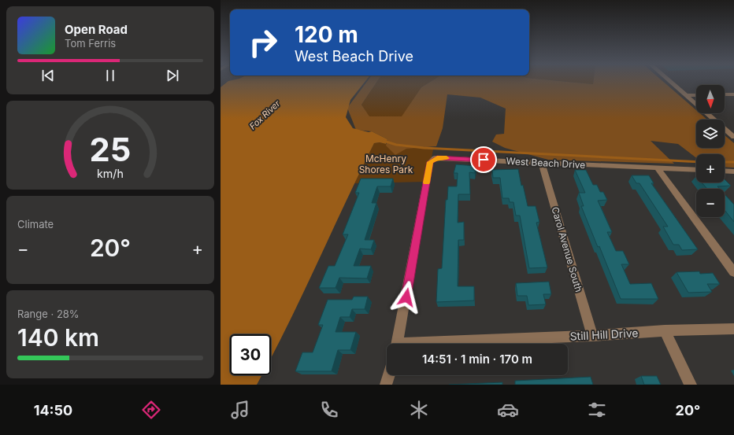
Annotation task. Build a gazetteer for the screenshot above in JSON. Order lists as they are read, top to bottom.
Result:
{
  "streets": {
    "street": ["West Beach Drive", "Carol Avenue South", "Still Hill Drive"]
  },
  "crossings": [
    ["West Beach Drive", "Carol Avenue South"],
    ["Carol Avenue South", "Still Hill Drive"]
  ],
  "water": ["Fox River"],
  "parks": ["McHenry Shores Park"],
  "north": "bottom",
  "page": {
    "turn": ["120 m", "West Beach Drive"],
    "song": ["Open Road", "Tom Ferris"],
    "map_buttons": ["+", "−"],
    "tile": [
      "Climate",
      ["Range · 28%", "140 km"]
    ],
    "heat": ["−", "20°", "+"],
    "limit": "30",
    "trip": "14:51 · 1 min · 170 m",
    "tabs": ["14:50", "20°"],
    "gauge": ["25", "km/h"]
  }
}
